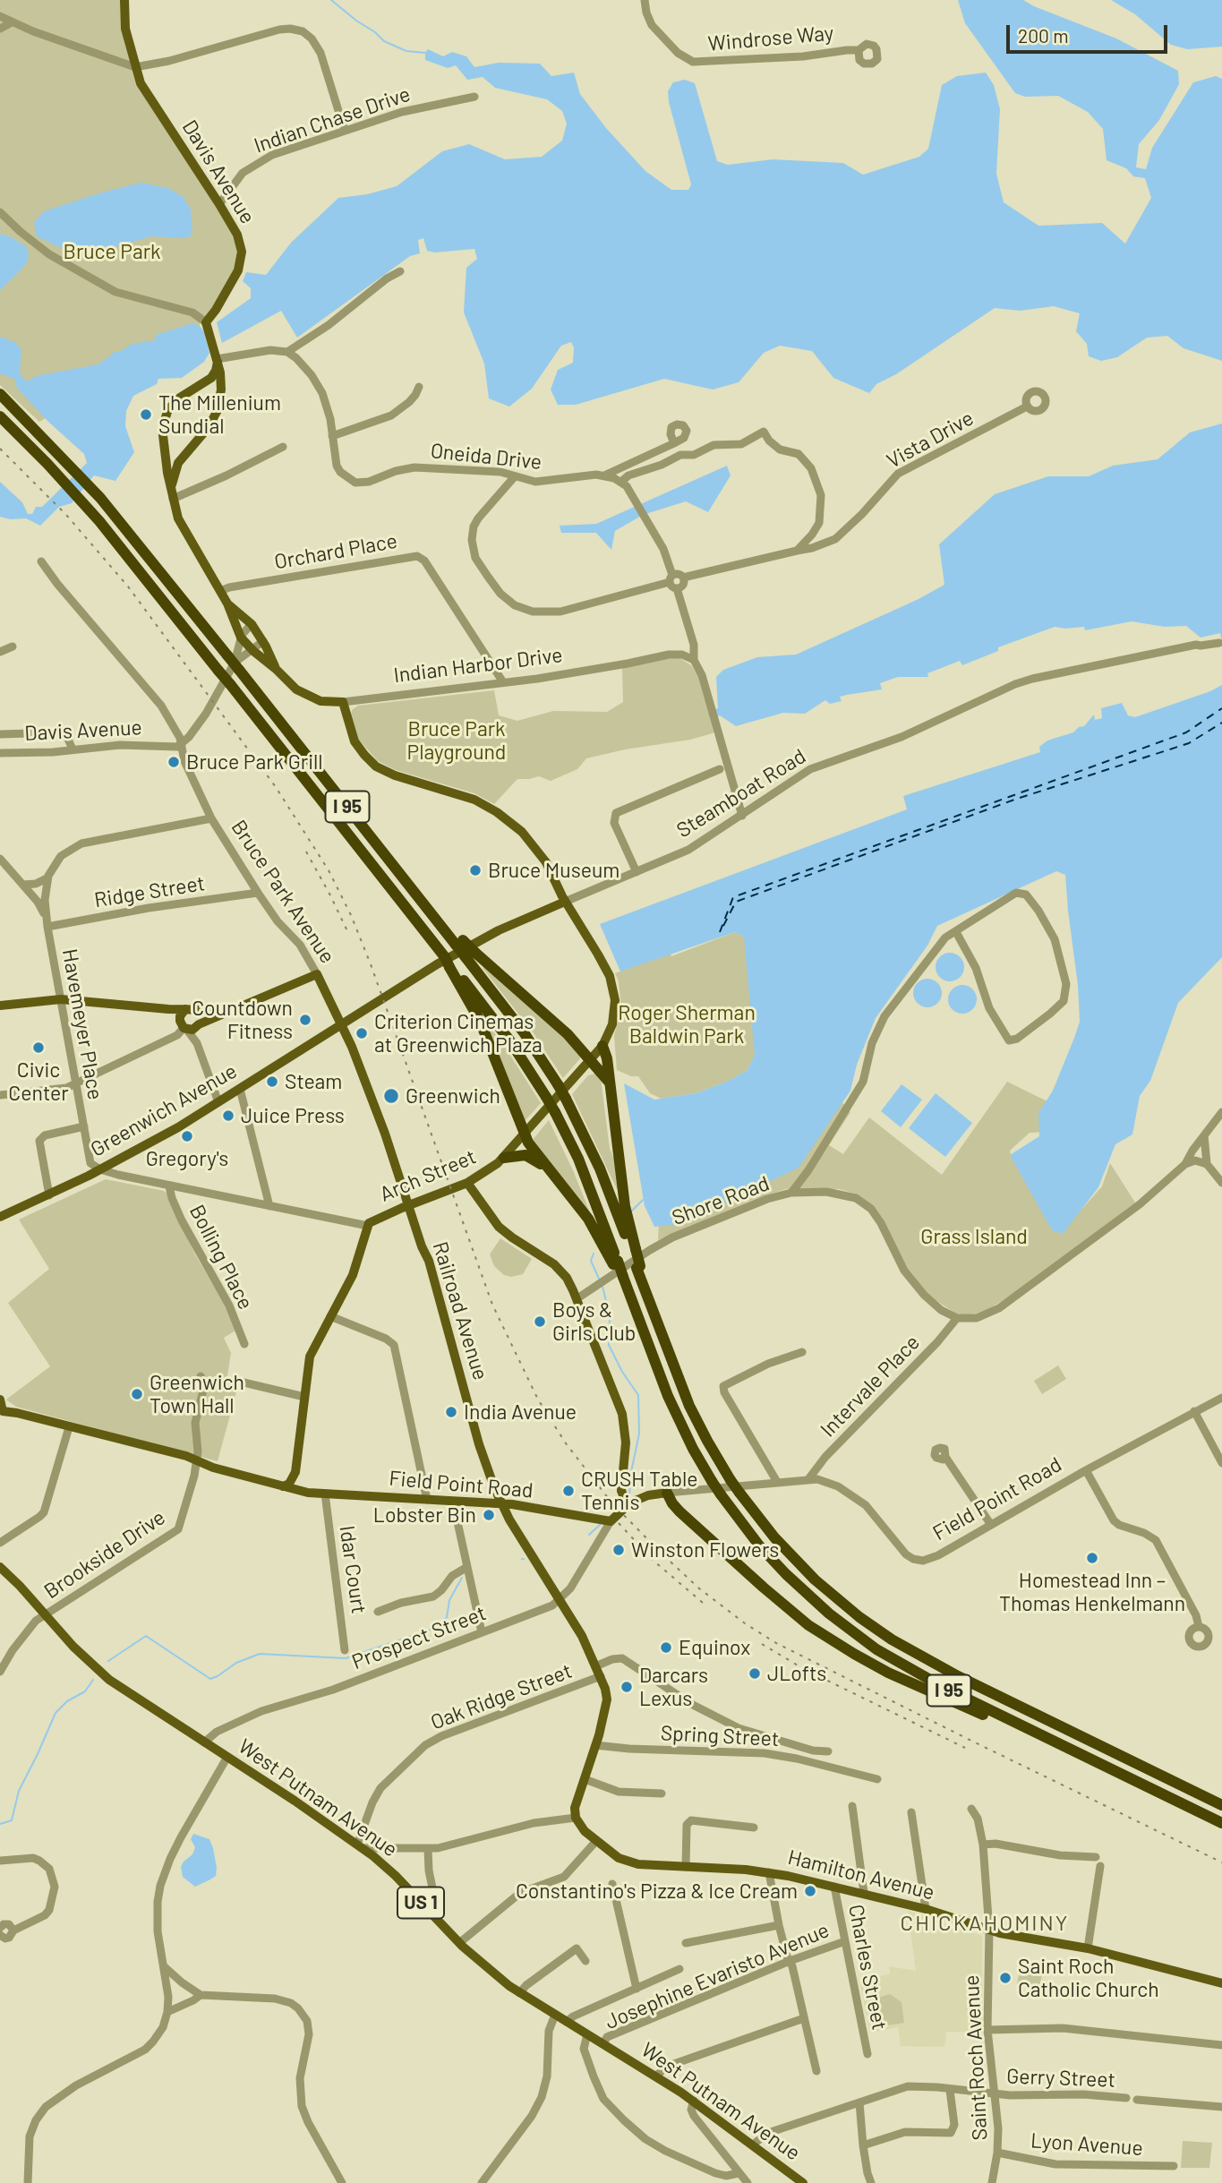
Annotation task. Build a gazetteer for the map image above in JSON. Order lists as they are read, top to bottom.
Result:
{
  "streets": {
    "highway": ["I 95"],
    "main road": [
      "Davis Avenue",
      "Indian Harbor Drive",
      "Steamboat Road",
      "Bruce Park Avenue",
      "Greenwich Avenue",
      "Arch Street",
      "Railroad Avenue",
      "Field Point Road",
      "West Putnam Avenue",
      "Hamilton Avenue",
      "US 1"
    ],
    "street": [
      "Windrose Way",
      "Indian Chase Drive",
      "Vista Drive",
      "Oneida Drive",
      "Orchard Place",
      "Ridge Street",
      "Havemeyer Place",
      "Shore Road",
      "Bolling Place",
      "Intervale Place",
      "Brookside Drive",
      "Idar Court",
      "Prospect Street",
      "Oak Ridge Street",
      "Spring Street",
      "Charles Street",
      "Josephine Evaristo Avenue",
      "Saint Roch Avenue",
      "Gerry Street",
      "Lyon Avenue"
    ]
  },
  "crossings": [
    ["Indian Chase Drive", "Davis Avenue"],
    ["Davis Avenue", "Bruce Park Avenue"],
    ["Orchard Place", "Indian Harbor Drive"],
    ["Indian Harbor Drive", "Arch Street"],
    ["Steamboat Road", "Bruce Park Avenue"],
    ["Steamboat Road", "Greenwich Avenue"],
    ["Steamboat Road", "Arch Street"],
    ["Steamboat Road", "Railroad Avenue"],
    ["Ridge Street", "Bruce Park Avenue"],
    ["Ridge Street", "Havemeyer Place"],
    ["Bruce Park Avenue", "Greenwich Avenue"],
    ["Bruce Park Avenue", "Railroad Avenue"],
    ["Havemeyer Place", "Greenwich Avenue"],
    ["Havemeyer Place", "Arch Street"],
    ["Greenwich Avenue", "Arch Street"],
    ["Greenwich Avenue", "Railroad Avenue"],
    ["Arch Street", "Bolling Place"],
    ["Arch Street", "Railroad Avenue"],
    ["Shore Road", "Intervale Place"],
    ["Railroad Avenue", "Field Point Road"],
    ["Railroad Avenue", "Prospect Street"],
    ["Railroad Avenue", "Oak Ridge Street"],
    ["Intervale Place", "Field Point Road"],
    ["Field Point Road", "Brookside Drive"],
    ["Field Point Road", "Idar Court"],
    ["Field Point Road", "Prospect Street"],
    ["Brookside Drive", "West Putnam Avenue"],
    ["Prospect Street", "West Putnam Avenue"],
    ["Oak Ridge Street", "West Putnam Avenue"],
    ["West Putnam Avenue", "Josephine Evaristo Avenue"],
    ["West Putnam Avenue", "Gerry Street"],
    ["Hamilton Avenue", "Charles Street"],
    ["Hamilton Avenue", "Saint Roch Avenue"],
    ["Charles Street", "Josephine Evaristo Avenue"],
    ["Saint Roch Avenue", "Gerry Street"],
    ["Saint Roch Avenue", "Lyon Avenue"]
  ],
  "districts": ["CHICKAHOMINY"],
  "parks": [
    "Bruce Park",
    "Bruce Park Playground",
    "Roger Sherman Baldwin Park",
    "Grass Island"
  ],
  "places": [
    "The Millenium Sundial",
    "Bruce Park Grill",
    "Bruce Museum",
    "Countdown Fitness",
    "Criterion Cinemas at Greenwich Plaza",
    "Civic Center",
    "Steam",
    "Greenwich",
    "Juice Press",
    "Gregory's",
    "Boys & Girls Club",
    "Greenwich Town Hall",
    "India Avenue",
    "CRUSH Table Tennis",
    "Lobster Bin",
    "Winston Flowers",
    "Homestead Inn – Thomas Henkelmann",
    "Equinox",
    "JLofts",
    "Darcars Lexus",
    "Constantino's Pizza & Ice Cream",
    "Saint Roch Catholic Church"
  ],
  "scale_bar": "200 m"
}
